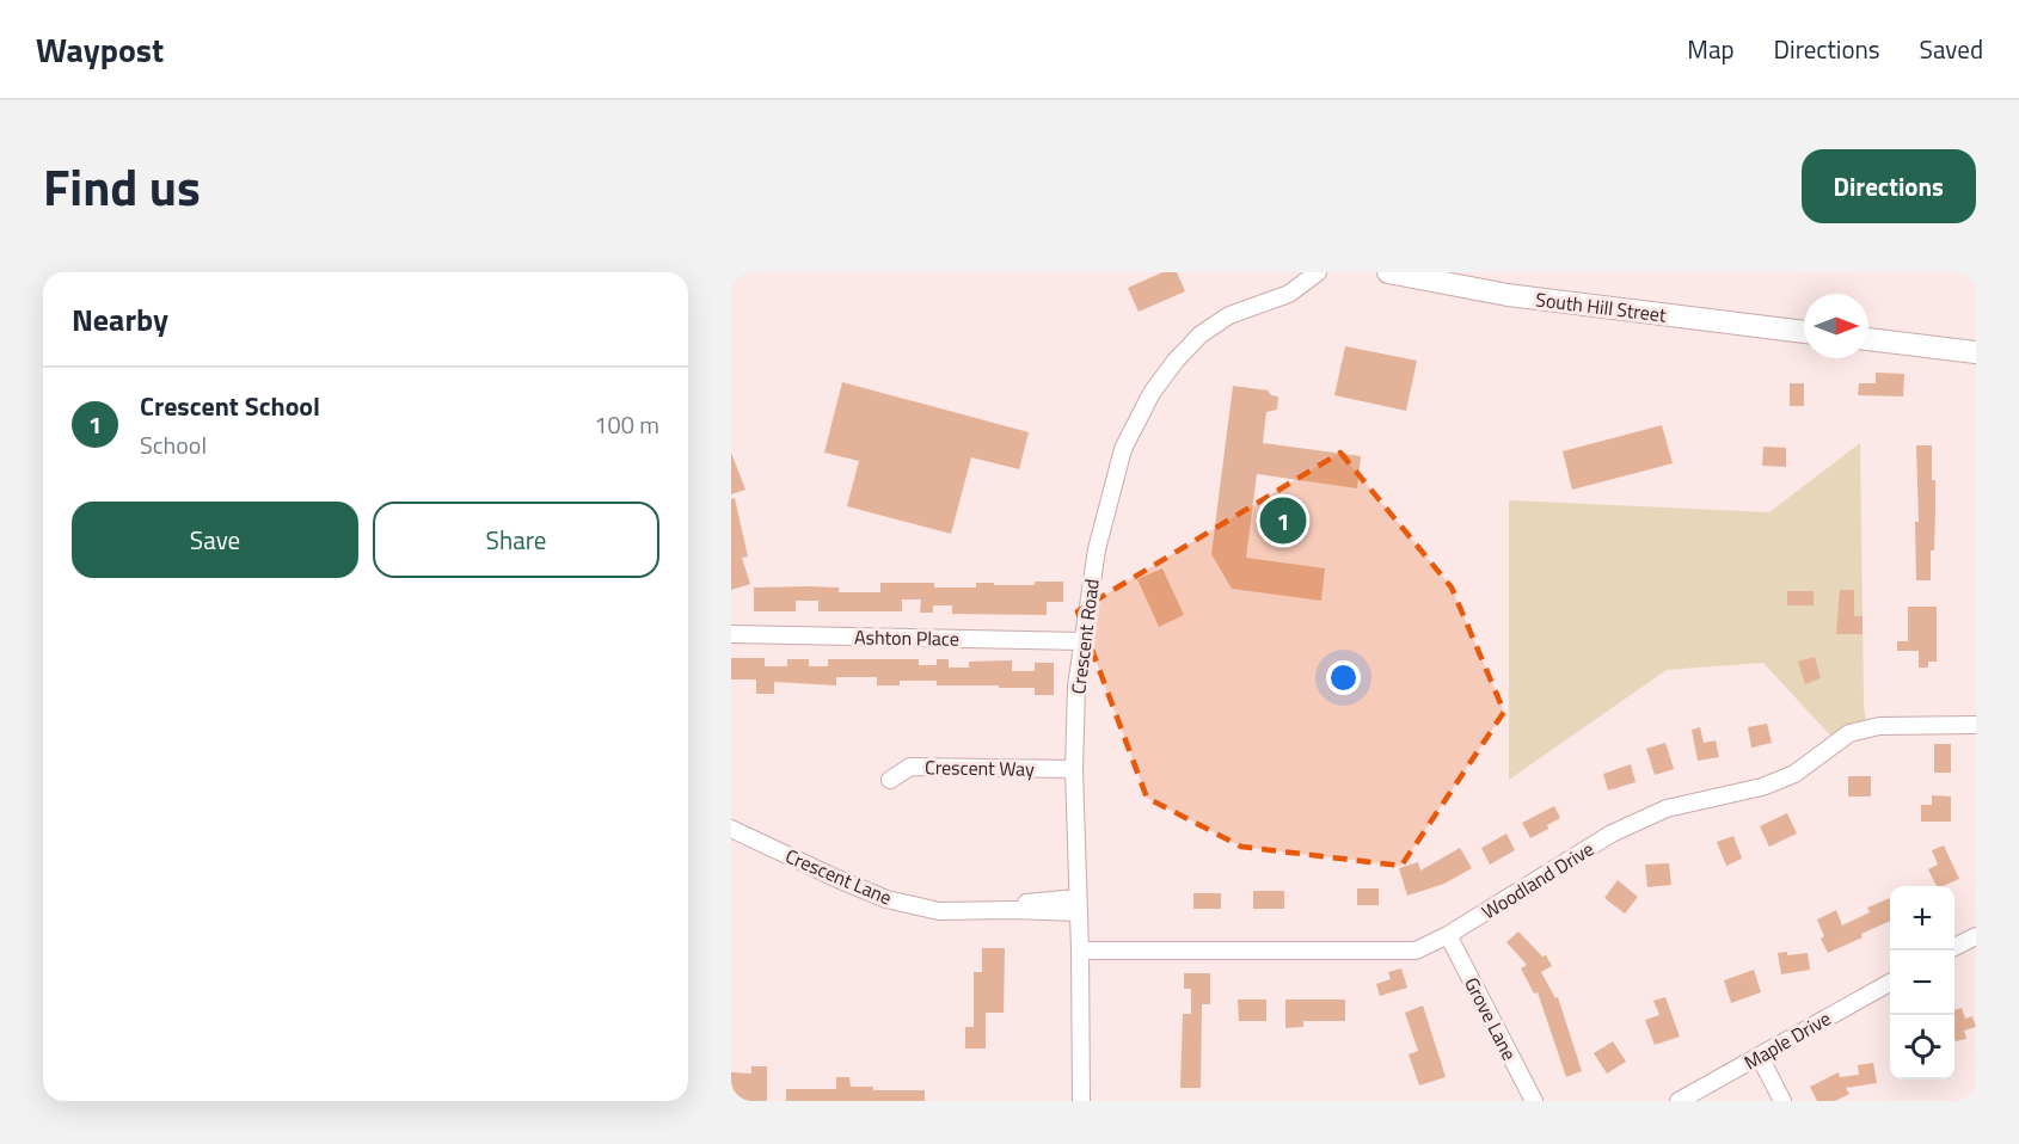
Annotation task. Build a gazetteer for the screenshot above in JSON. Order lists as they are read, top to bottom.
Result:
{
  "streets": {
    "main road": ["South Hill Street"],
    "street": [
      "Crescent Road",
      "Ashton Place",
      "Crescent Way",
      "Crescent Lane",
      "Woodland Drive",
      "Grove Lane",
      "Maple Drive"
    ]
  },
  "crossings": [
    ["Crescent Road", "Ashton Place"],
    ["Crescent Road", "Crescent Way"],
    ["Crescent Road", "Crescent Lane"],
    ["Crescent Road", "Woodland Drive"],
    ["Woodland Drive", "Grove Lane"]
  ],
  "north": "right",
  "page": {
    "header": "Waypost",
    "nav": ["Map", "Directions", "Saved"],
    "title": "Find us",
    "buttons": [
      "Directions",
      ["Save", "Share"]
    ],
    "heading": "Nearby",
    "list": [
      {
        "mark": "1",
        "name": "Crescent School",
        "note": "School",
        "value": "100 m"
      }
    ],
    "pins": "1",
    "map_buttons": ["+", "−"]
  }
}
